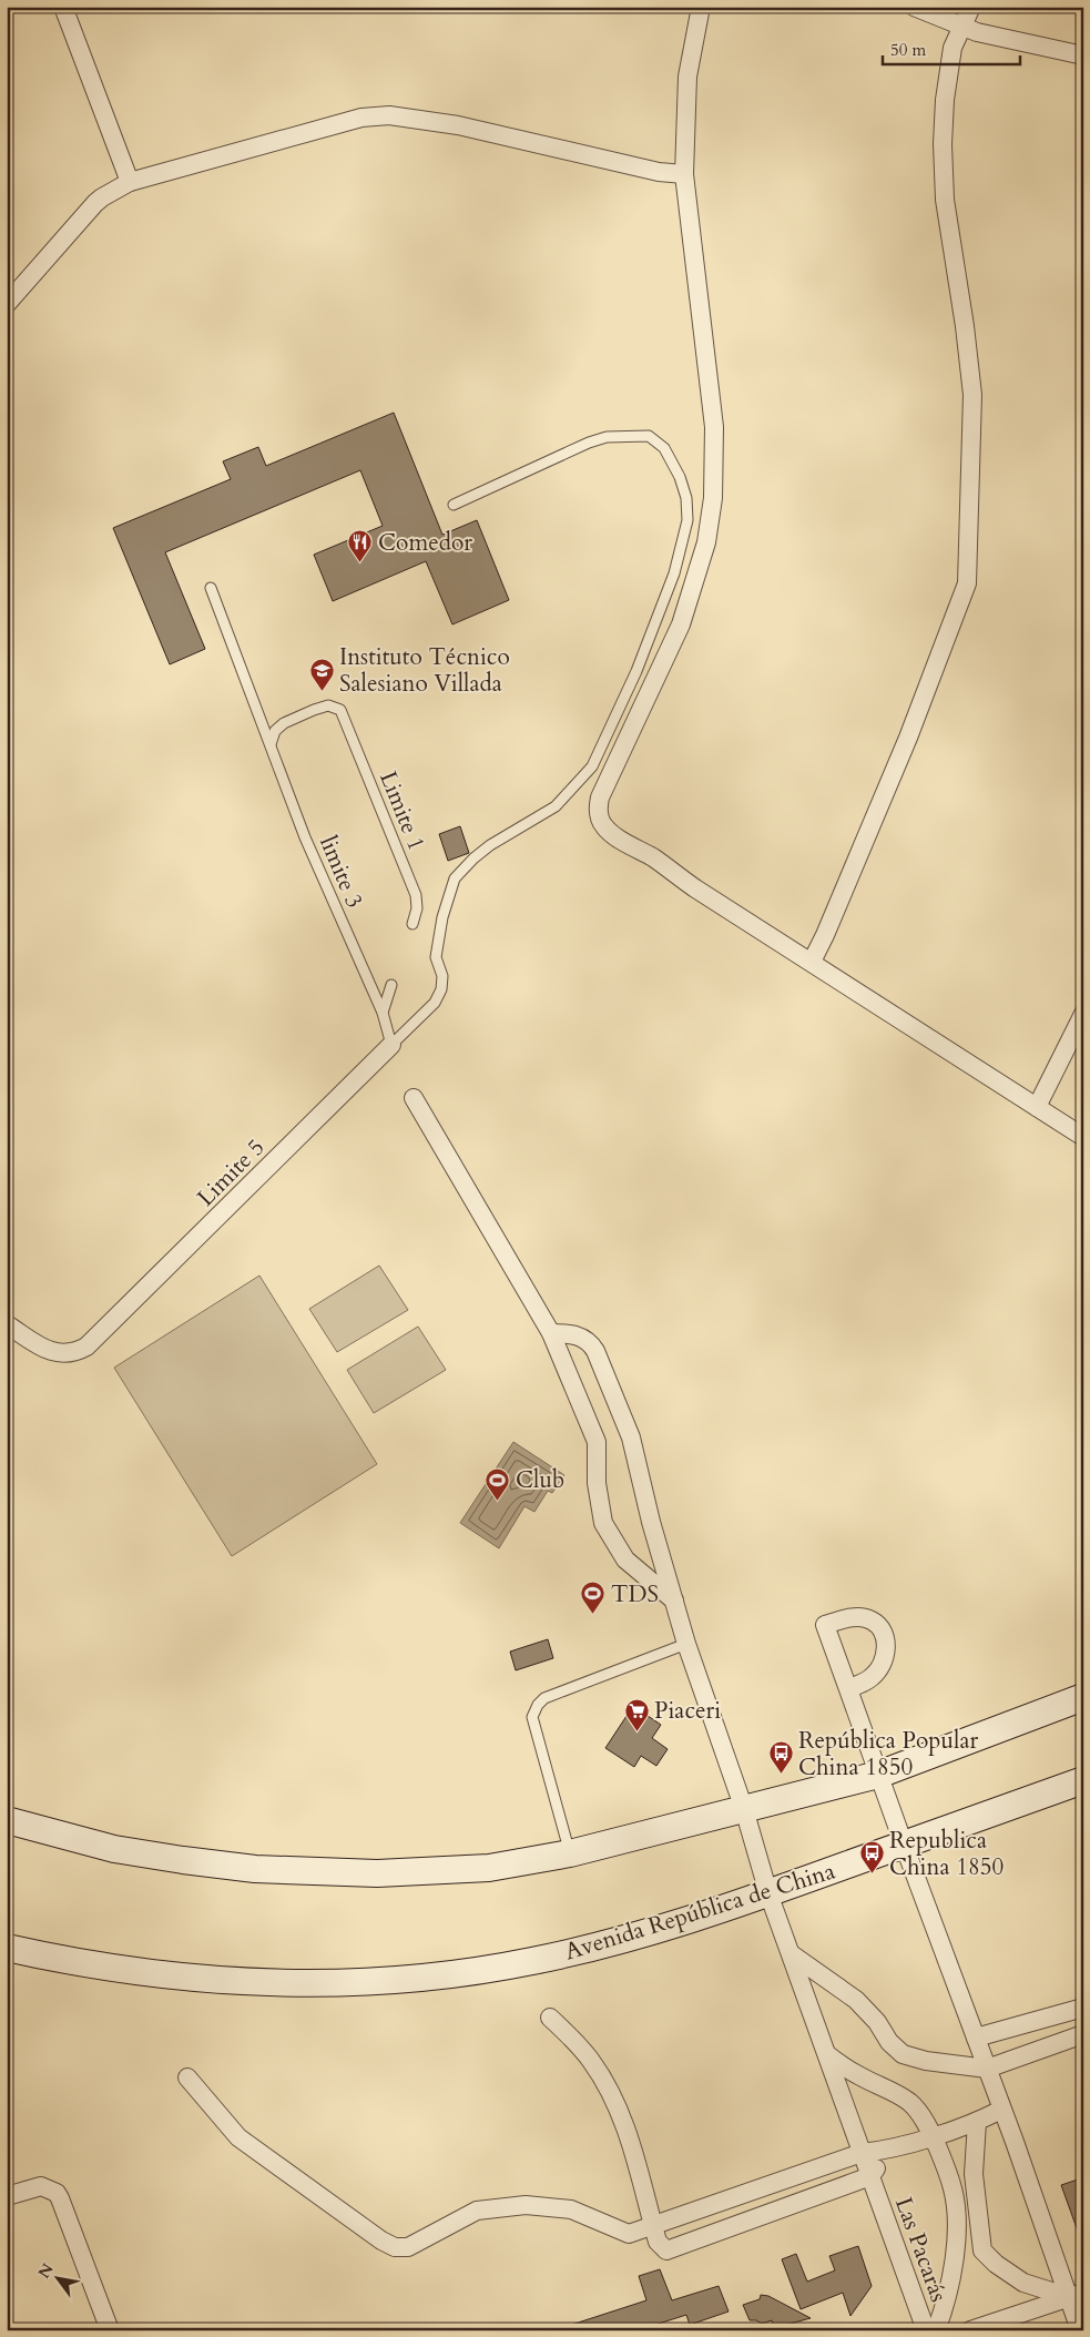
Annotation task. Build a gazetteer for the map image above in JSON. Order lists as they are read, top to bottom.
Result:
{
  "streets": {
    "main road": ["Avenida República de China"],
    "street": ["Limite 5", "Las Pacarás"],
    "lane": ["Limite 1", "limite 3"]
  },
  "crossings": [
    ["Limite 1", "limite 3"],
    ["limite 3", "Limite 5"],
    ["Avenida República de China", "Las Pacarás"]
  ],
  "places": {
    "restaurant": ["Comedor"],
    "school or university": ["Instituto Técnico Salesiano Villada"],
    "sports": ["Club", "TDS"],
    "supermarket": ["Piaceri"],
    "bus stop": ["República Popular China 1850", "Republica China 1850"]
  },
  "scale_bar": "50 m",
  "north": "top left"
}
